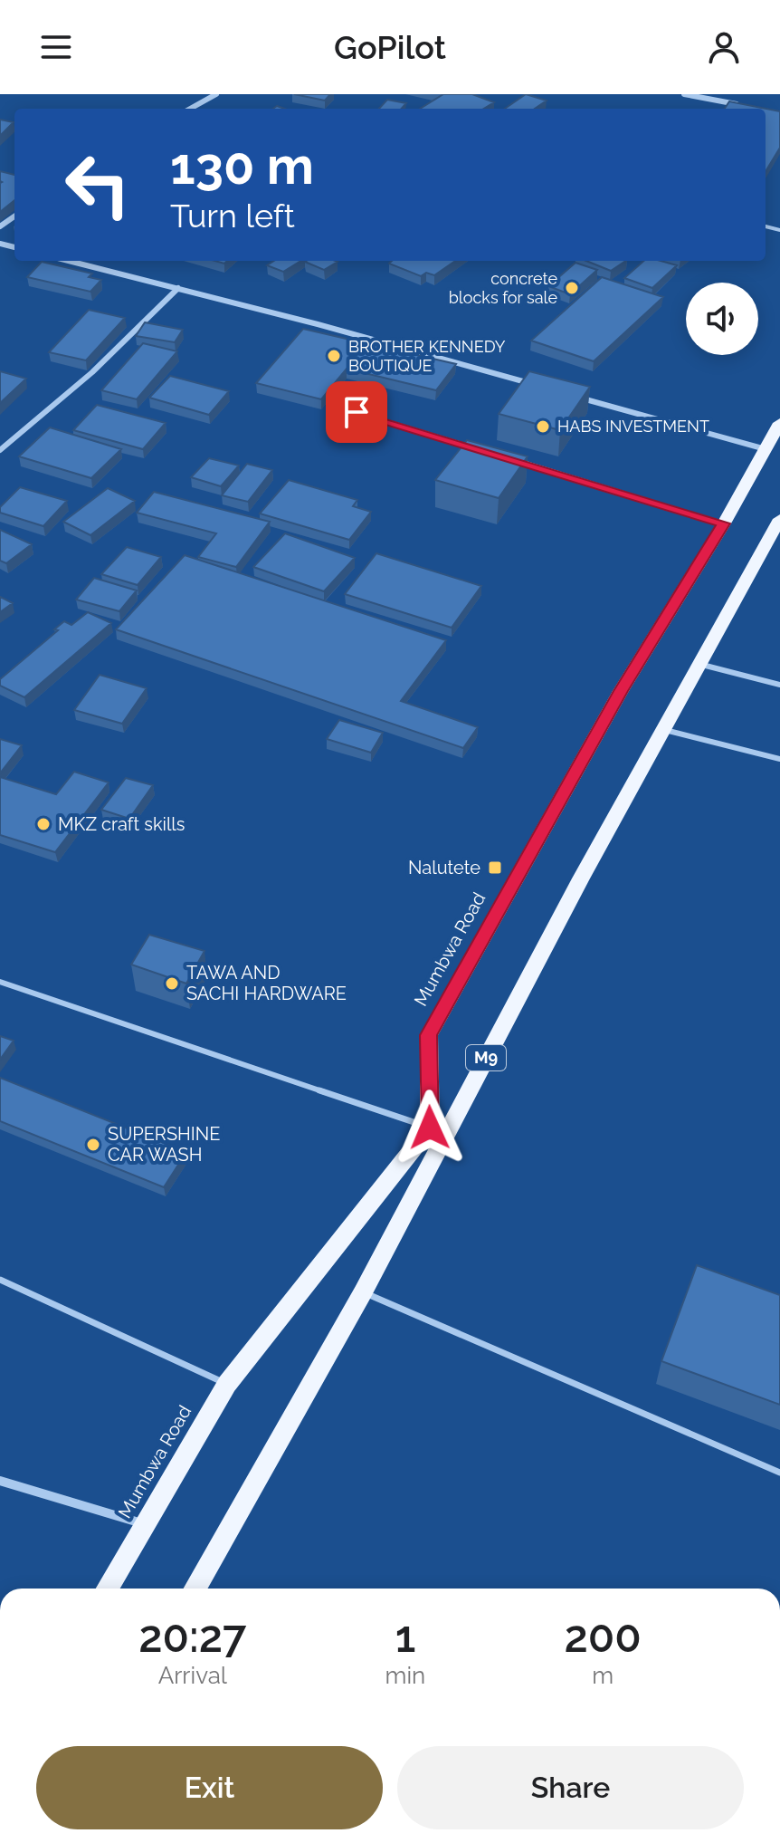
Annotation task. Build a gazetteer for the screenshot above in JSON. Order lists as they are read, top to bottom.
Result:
{
  "streets": {
    "main road": ["Mumbwa Road", "M9"]
  },
  "places": {
    "other": [
      "concrete blocks for sale",
      "BROTHER KENNEDY BOUTIQUE",
      "HABS INVESTMENT",
      "MKZ craft skills",
      "TAWA AND SACHI HARDWARE",
      "SUPERSHINE CAR WASH"
    ],
    "transit": ["Nalutete"]
  },
  "page": {
    "header": "GoPilot",
    "turn": ["130 m", "Turn left"],
    "eta": [
      "20:27",
      "Arrival",
      "1",
      "min",
      "200",
      "m"
    ],
    "buttons": ["Exit", "Share"]
  }
}
